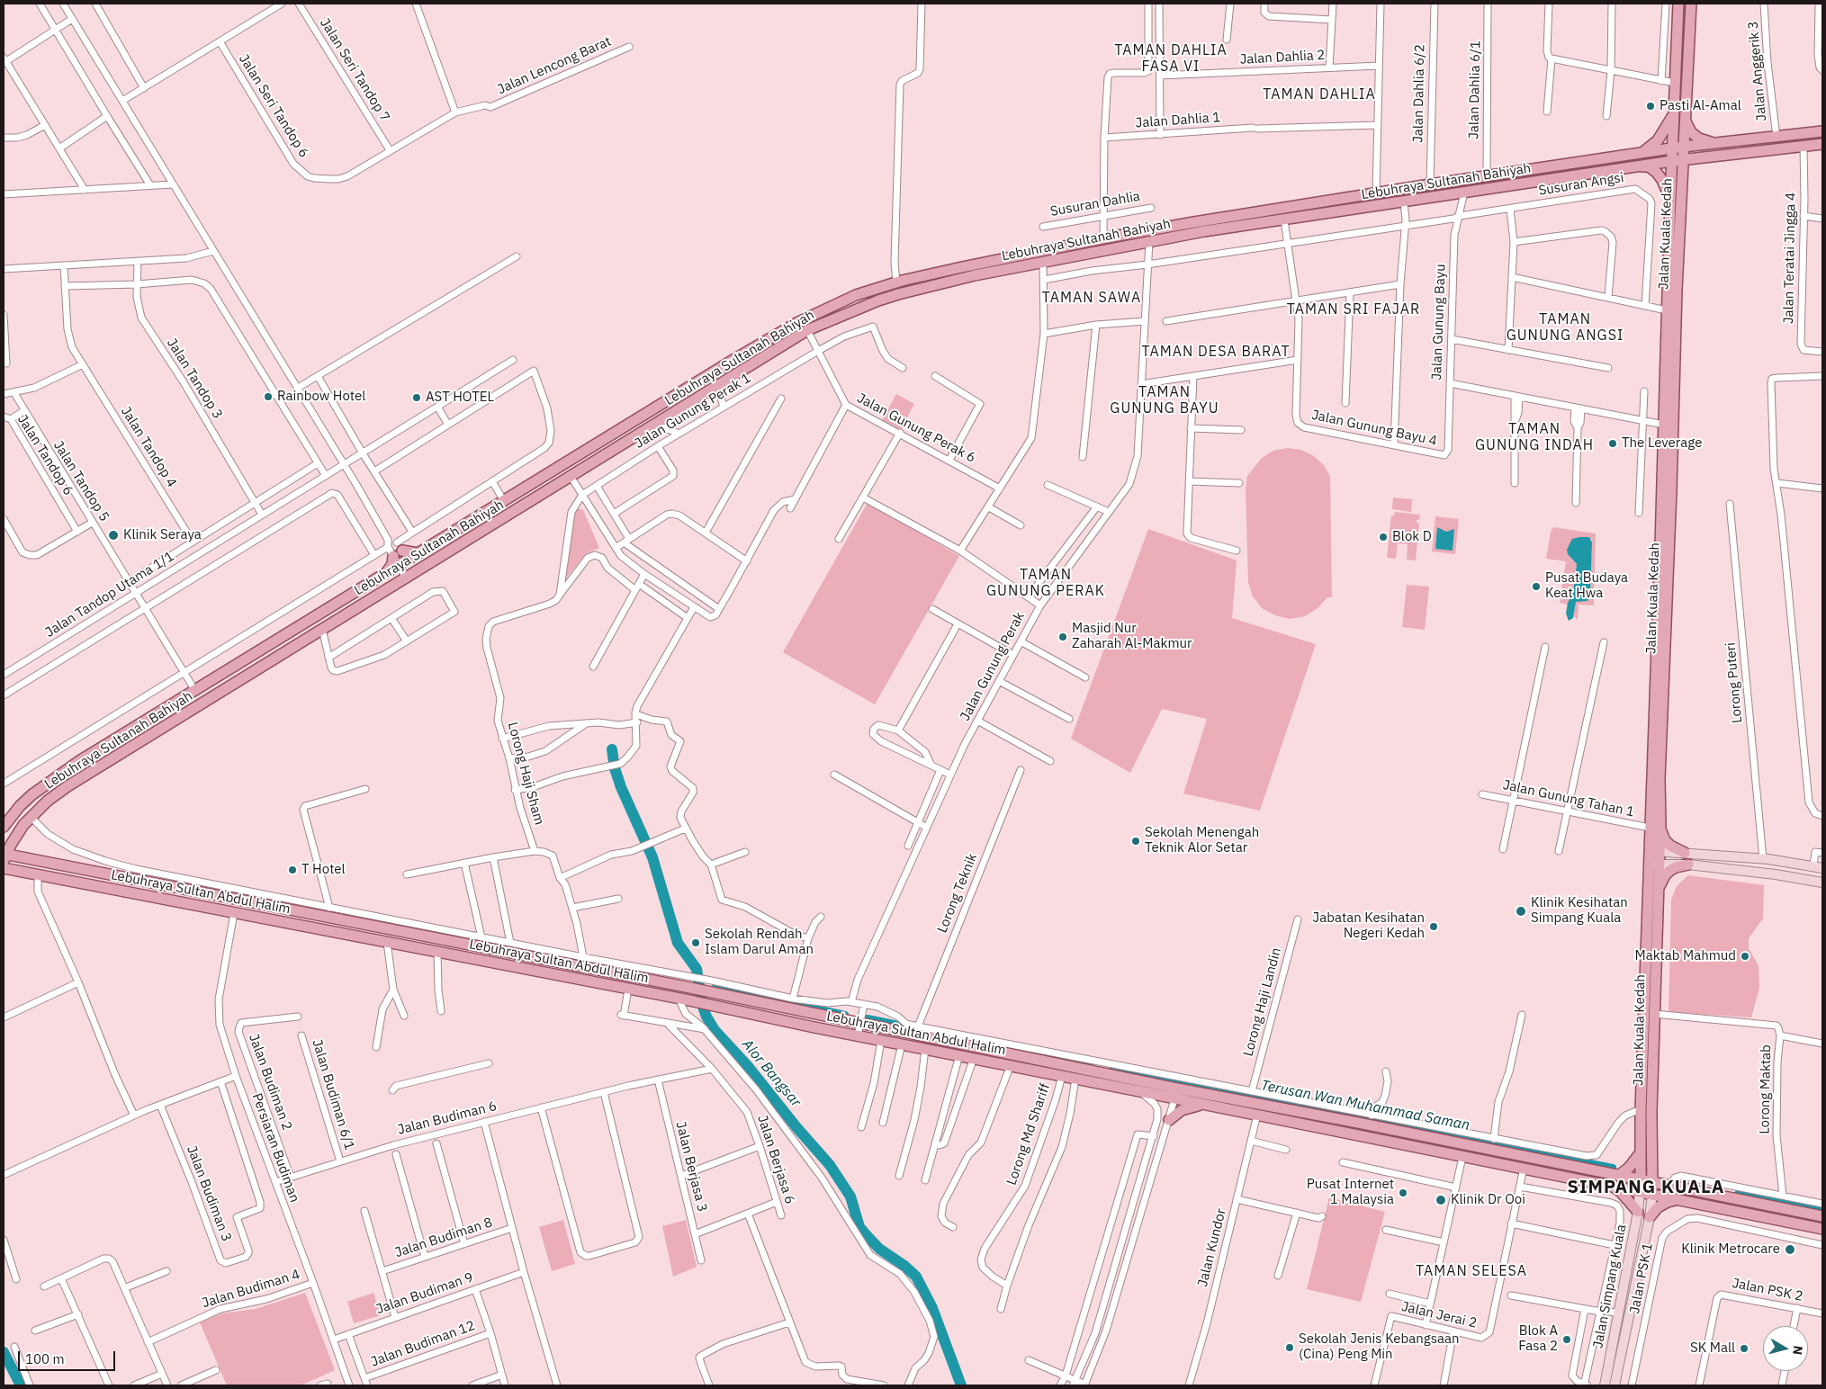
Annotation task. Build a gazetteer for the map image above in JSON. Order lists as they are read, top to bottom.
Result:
{
  "streets": {
    "main road": [
      "Lebuhraya Sultanah Bahiyah",
      "Jalan Kuala Kedah",
      "Lebuhraya Sultan Abdul Halim",
      "Jalan Simpang Kuala"
    ],
    "street": [
      "Jalan Dahlia 2",
      "Jalan Lencong Barat",
      "Jalan Seri Tandop 7",
      "Jalan Anggerik 3",
      "Jalan Dahlia 6/1",
      "Jalan Dahlia 6/2",
      "Jalan Seri Tandop 6",
      "Jalan Dahlia 1",
      "Susuran Angsi",
      "Susuran Dahlia",
      "Jalan Teratai Jingga 4",
      "Jalan Gunung Bayu",
      "Jalan Tandop 3",
      "Jalan Gunung Perak 1",
      "Jalan Gunung Perak 6",
      "Jalan Gunung Bayu 4",
      "Jalan Tandop 4",
      "Jalan Tandop 6",
      "Jalan Tandop 5",
      "Jalan Tandop Utama 1/1",
      "Jalan Gunung Perak",
      "Lorong Puteri",
      "Lorong Haji Sham",
      "Jalan Gunung Tahan 1",
      "Lorong Teknik",
      "Lorong Haji Landin",
      "Jalan Budiman 2",
      "Lorong Maktab",
      "Jalan Budiman 6/1",
      "Jalan Budiman 6",
      "Lorong Md Shariff",
      "Persiaran Budiman",
      "Jalan Berjasa 6",
      "Jalan Berjasa 3",
      "Jalan Budiman 3",
      "Jalan Budiman 8",
      "Jalan Kundor",
      "Jalan PSK 1",
      "Jalan Budiman 4",
      "Jalan PSK 2",
      "Jalan Budiman 9",
      "Jalan Jerai 2",
      "Jalan Budiman 12"
    ]
  },
  "crossings": [
    ["Jalan Lencong Barat", "Jalan Seri Tandop 6"],
    ["Jalan Seri Tandop 7", "Jalan Seri Tandop 6"],
    ["Jalan Anggerik 3", "Lebuhraya Sultanah Bahiyah"],
    ["Jalan Dahlia 6/1", "Lebuhraya Sultanah Bahiyah"],
    ["Jalan Dahlia 6/2", "Lebuhraya Sultanah Bahiyah"],
    ["Lebuhraya Sultanah Bahiyah", "Jalan Kuala Kedah"],
    ["Lebuhraya Sultanah Bahiyah", "Jalan Teratai Jingga 4"],
    ["Lebuhraya Sultanah Bahiyah", "Jalan Gunung Bayu"],
    ["Lebuhraya Sultanah Bahiyah", "Jalan Gunung Perak 6"],
    ["Lebuhraya Sultanah Bahiyah", "Jalan Tandop 5"],
    ["Lebuhraya Sultanah Bahiyah", "Jalan Gunung Perak"],
    ["Lebuhraya Sultanah Bahiyah", "Lebuhraya Sultan Abdul Halim"],
    ["Susuran Angsi", "Jalan Gunung Bayu"],
    ["Jalan Kuala Kedah", "Jalan Gunung Tahan 1"],
    ["Jalan Kuala Kedah", "Lebuhraya Sultan Abdul Halim"],
    ["Jalan Kuala Kedah", "Lorong Maktab"],
    ["Jalan Kuala Kedah", "Jalan Simpang Kuala"],
    ["Jalan Gunung Bayu", "Jalan Gunung Bayu 4"],
    ["Jalan Tandop 3", "Jalan Tandop Utama 1/1"],
    ["Jalan Gunung Perak 1", "Jalan Gunung Perak 6"],
    ["Jalan Tandop 5", "Jalan Tandop Utama 1/1"],
    ["Lebuhraya Sultan Abdul Halim", "Lorong Md Shariff"],
    ["Lebuhraya Sultan Abdul Halim", "Persiaran Budiman"],
    ["Lebuhraya Sultan Abdul Halim", "Jalan Kundor"],
    ["Lebuhraya Sultan Abdul Halim", "Jalan Simpang Kuala"],
    ["Jalan Budiman 2", "Jalan Budiman 6"],
    ["Jalan Budiman 6/1", "Jalan Budiman 6"],
    ["Jalan Budiman 6", "Persiaran Budiman"],
    ["Jalan Budiman 6", "Jalan Berjasa 6"],
    ["Jalan Budiman 6", "Jalan Berjasa 3"],
    ["Persiaran Budiman", "Jalan Budiman 4"],
    ["Persiaran Budiman", "Jalan Budiman 9"]
  ],
  "districts": [
    "TAMAN DAHLIA FASA VI",
    "TAMAN DAHLIA",
    "TAMAN SAWA",
    "TAMAN SRI FAJAR",
    "TAMAN GUNUNG ANGSI",
    "TAMAN DESA BARAT",
    "TAMAN GUNUNG BAYU",
    "TAMAN GUNUNG INDAH",
    "TAMAN GUNUNG PERAK",
    "SIMPANG KUALA",
    "TAMAN SELESA"
  ],
  "water": ["Alor Bangsar", "Terusan Wan Muhammad Saman"],
  "places": [
    "Pasti Al-Amal",
    "Rainbow Hotel",
    "AST HOTEL",
    "The Leverage",
    "Klinik Seraya",
    "Blok D",
    "Pusat Budaya Keat Hwa",
    "Masjid Nur Zaharah Al-Makmur",
    "Sekolah Menengah Teknik Alor Setar",
    "T Hotel",
    "Klinik Kesihatan Simpang Kuala",
    "Jabatan Kesihatan Negeri Kedah",
    "Sekolah Rendah Islam Darul Aman",
    "Maktab Mahmud",
    "Pusat Internet 1 Malaysia",
    "Klinik Dr Ooi",
    "Klinik Metrocare",
    "Blok A Fasa 2",
    "Sekolah Jenis Kebangsaan (Cina) Peng Min",
    "SK Mall"
  ],
  "scale_bar": "100 m",
  "north": "right"
}
